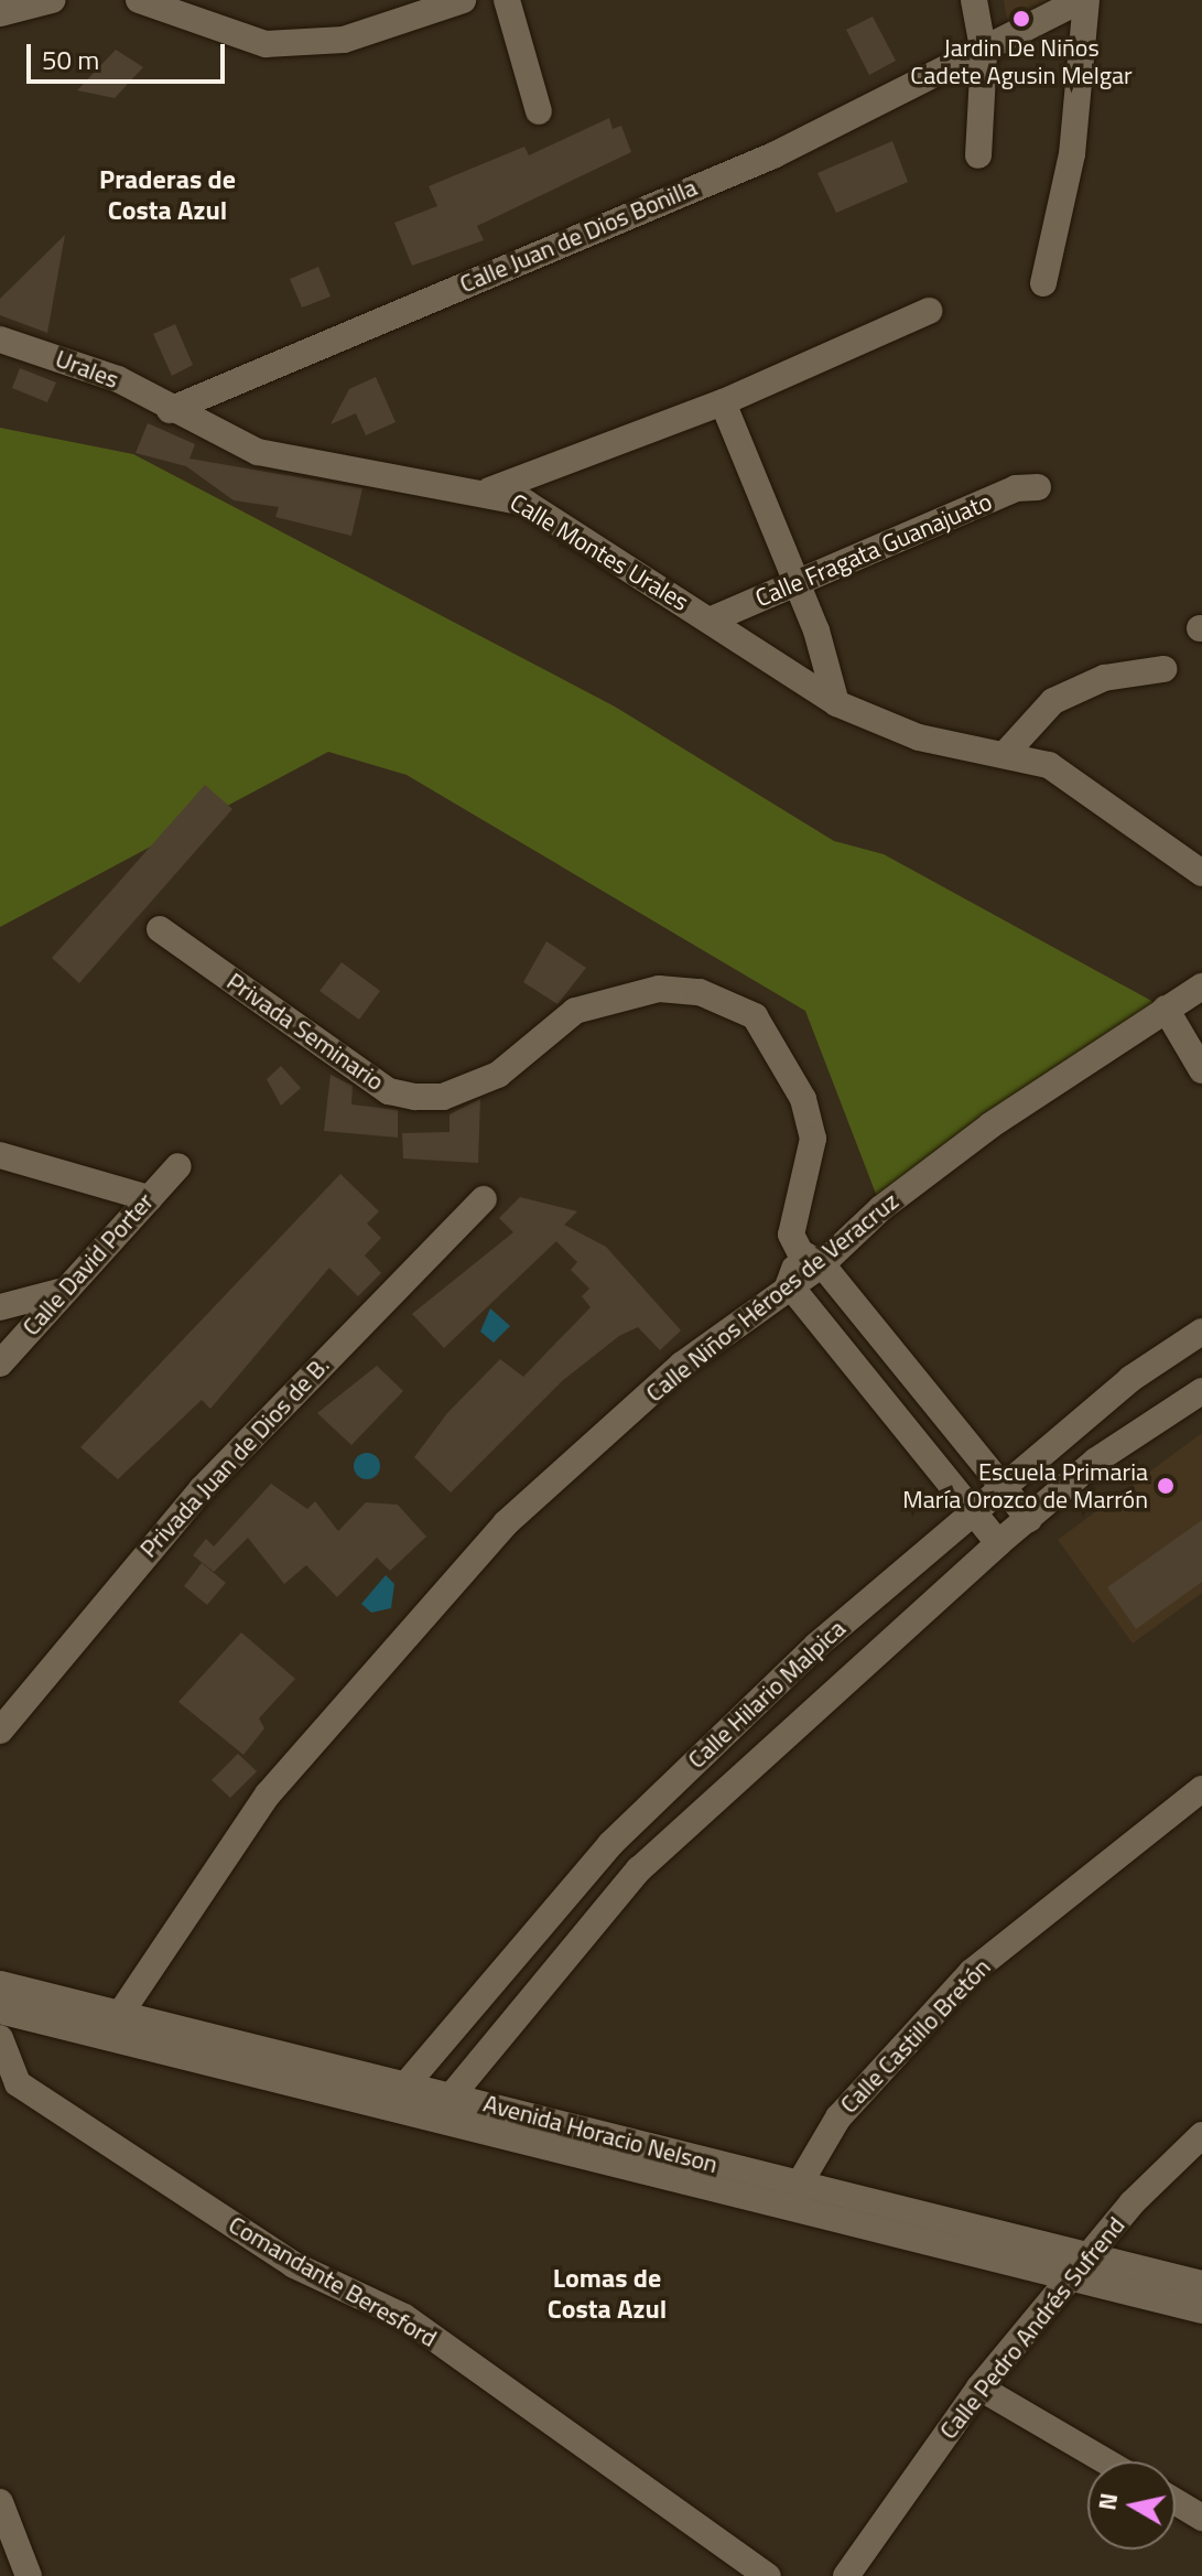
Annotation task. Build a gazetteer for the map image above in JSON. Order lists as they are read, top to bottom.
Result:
{
  "streets": {
    "street": [
      "Calle Juan de Dios Bonilla",
      "Urales",
      "Calle Fragata Guanajuato",
      "Calle Montes Urales",
      "Privada Seminario",
      "Calle David Porter",
      "Calle Niños Héroes de Veracruz",
      "Privada Juan de Dios de B.",
      "Calle Hilario Malpica",
      "Calle Castillo Bretón",
      "Avenida Horacio Nelson",
      "Comandante Beresford",
      "Calle Pedro Andrés Sufrend"
    ]
  },
  "crossings": [
    ["Calle Juan de Dios Bonilla", "Urales"],
    ["Calle Juan de Dios Bonilla", "Calle Montes Urales"],
    ["Urales", "Calle Montes Urales"],
    ["Calle Fragata Guanajuato", "Calle Montes Urales"],
    ["Privada Seminario", "Calle Niños Héroes de Veracruz"],
    ["Calle Niños Héroes de Veracruz", "Avenida Horacio Nelson"],
    ["Calle Hilario Malpica", "Avenida Horacio Nelson"],
    ["Calle Castillo Bretón", "Avenida Horacio Nelson"],
    ["Avenida Horacio Nelson", "Calle Pedro Andrés Sufrend"]
  ],
  "districts": ["Praderas de Costa Azul", "Lomas de Costa Azul"],
  "places": ["Jardin De Niños Cadete Agusin Melgar", "Escuela Primaria María Orozco de Marrón"],
  "scale_bar": "50 m",
  "north": "left"
}
